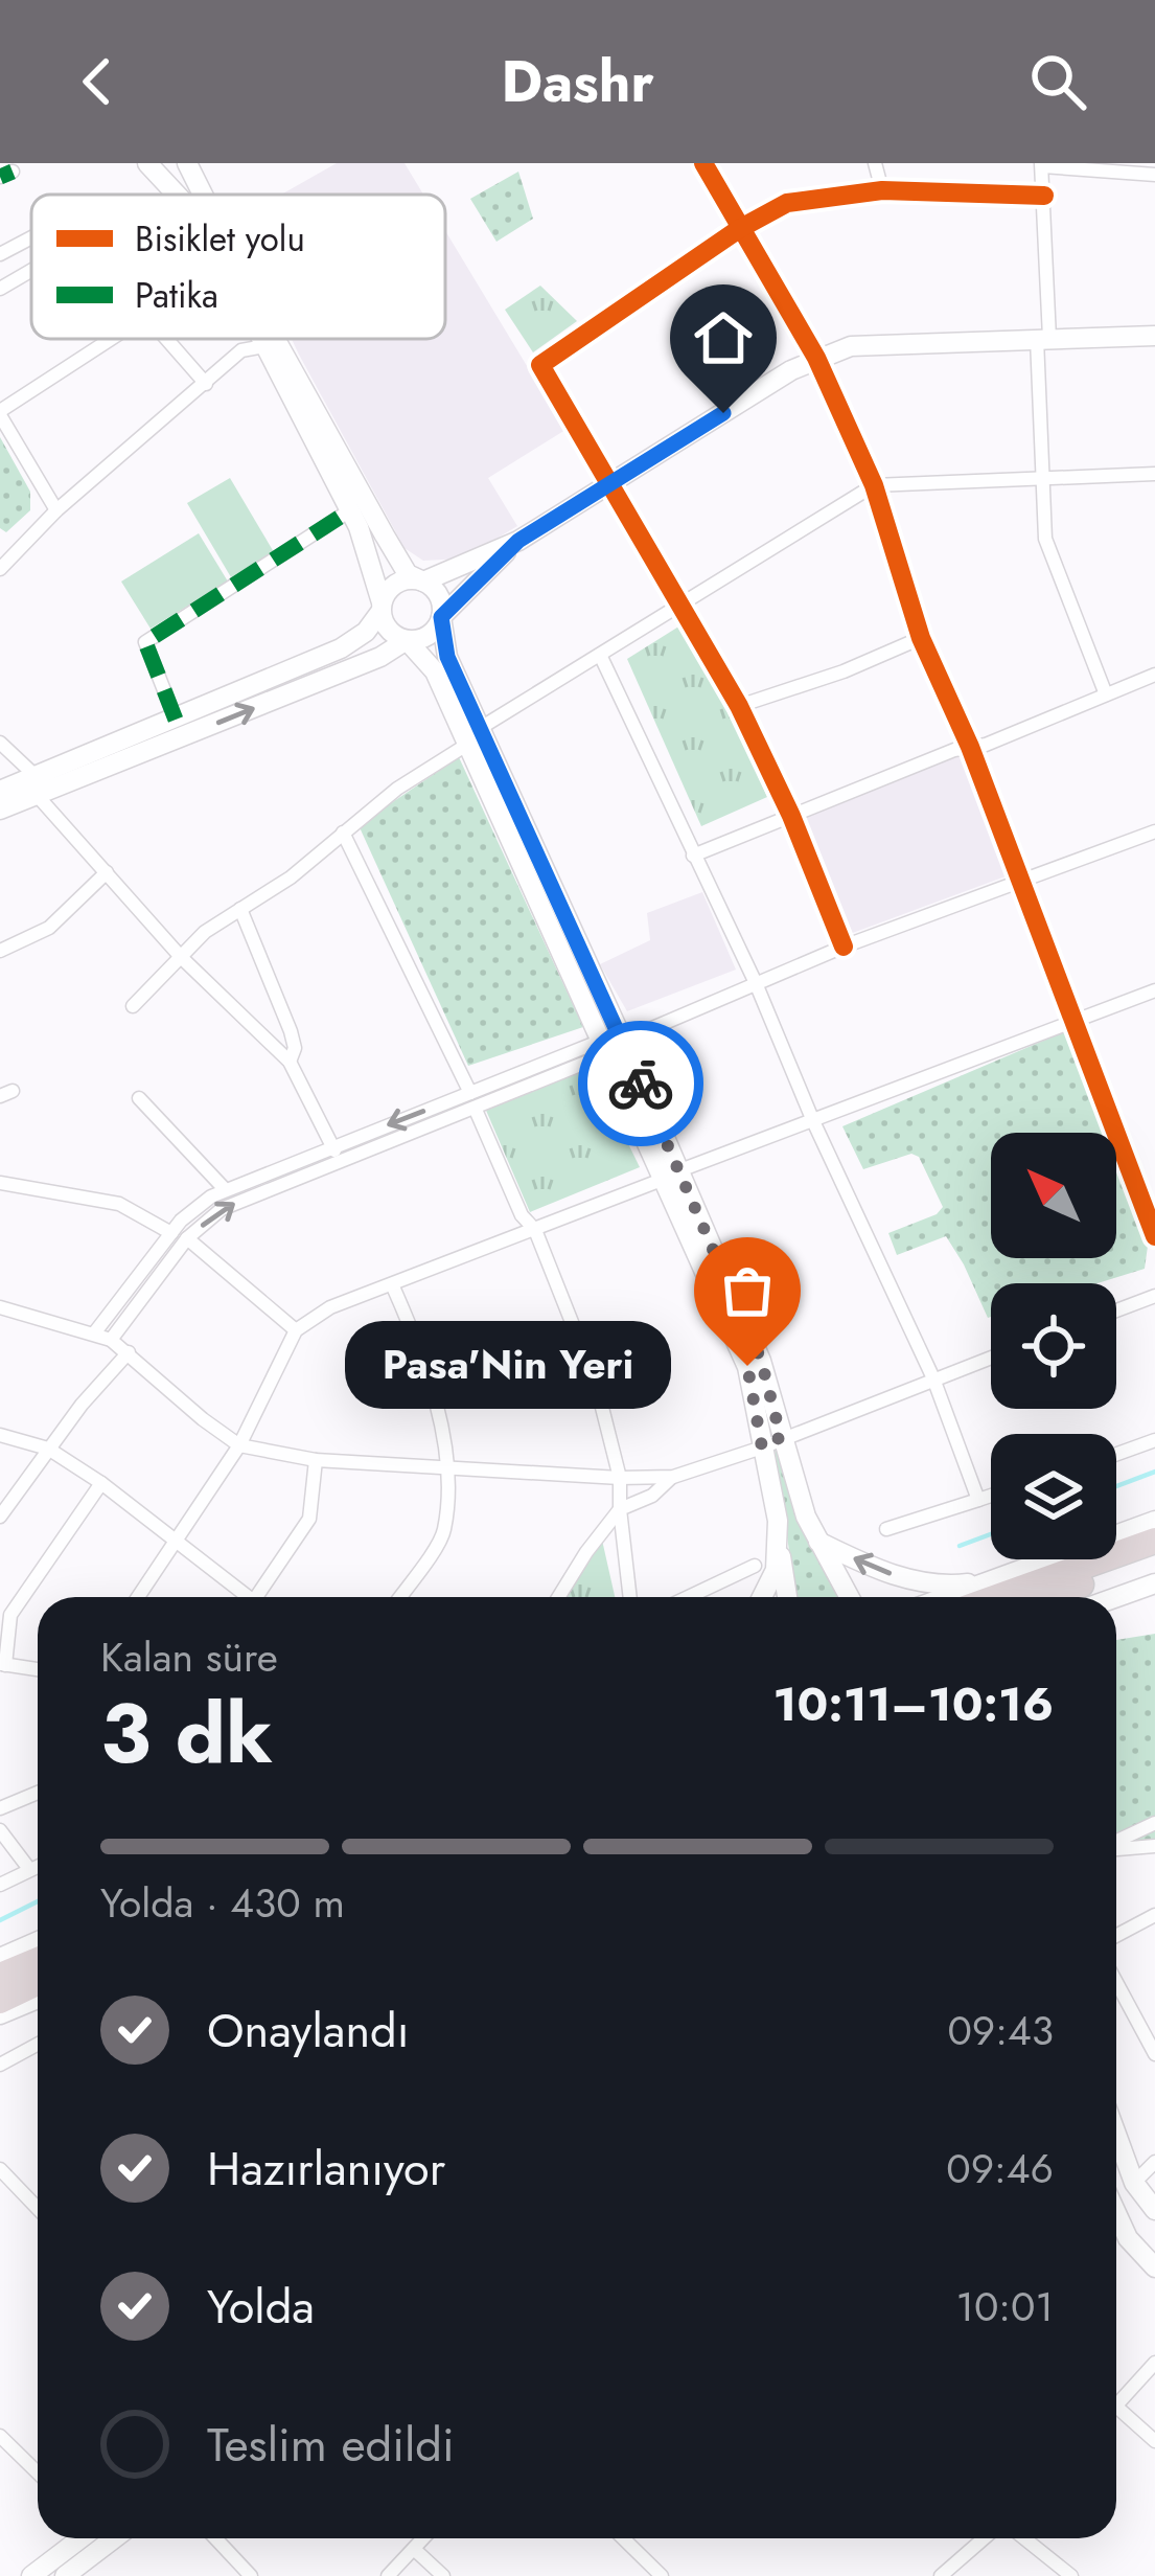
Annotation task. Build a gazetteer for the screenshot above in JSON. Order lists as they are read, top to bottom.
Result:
{
  "places": ["Pasa'Nin Yeri"],
  "legend": ["Bisiklet yolu", "Patika"],
  "north": "top left",
  "page": {
    "header": "Dashr",
    "bubble": "Pasa'Nin Yeri",
    "heading": ["3 dk", "Kalan süre", "10:11–10:16"],
    "bar": "Yolda · 430 m",
    "list": [
      ["Onaylandı", "09:43"],
      ["Hazırlanıyor", "09:46"],
      ["Yolda", "10:01"],
      "Teslim edildi"
    ]
  }
}
